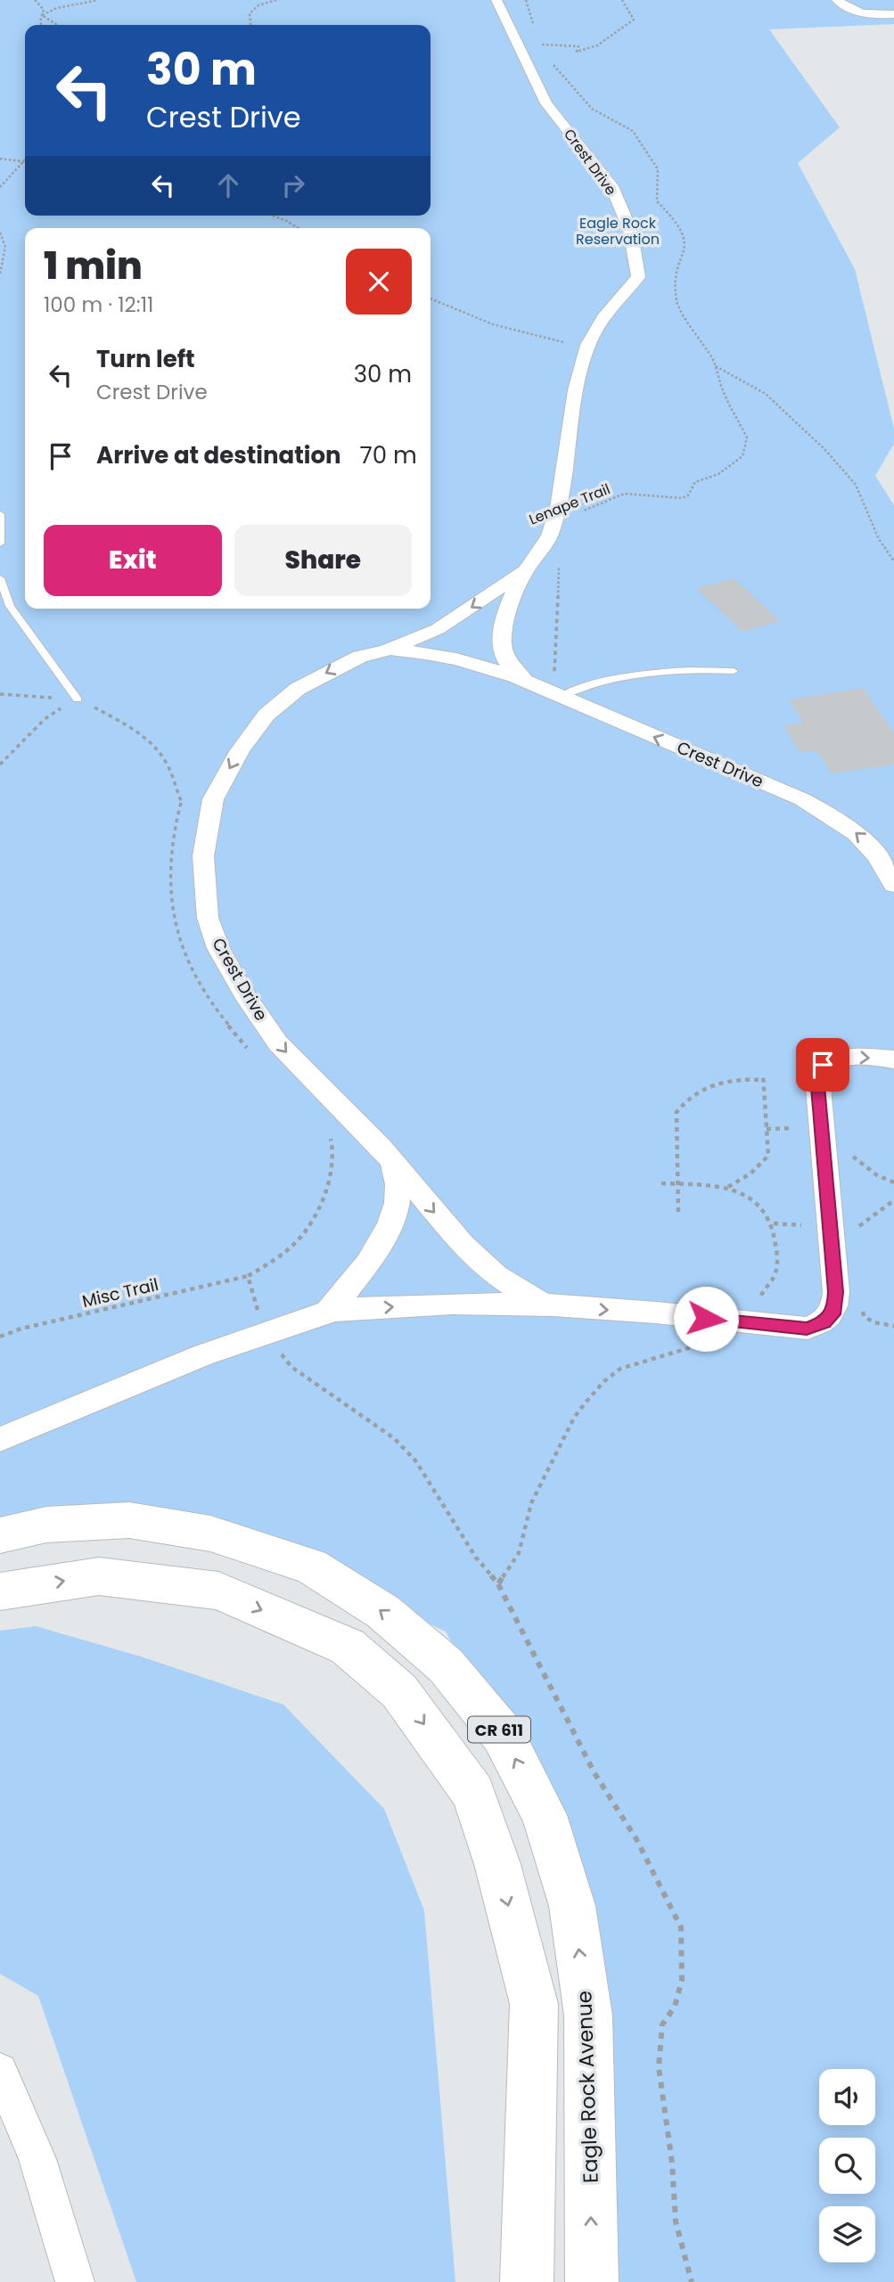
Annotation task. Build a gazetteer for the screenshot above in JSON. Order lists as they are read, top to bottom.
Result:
{
  "streets": {
    "main road": ["CR 611", "Eagle Rock Avenue"],
    "street": ["Crest Drive"],
    "path": ["Lenape Trail", "Misc Trail"]
  },
  "crossings": [
    ["Crest Drive", "Lenape Trail"]
  ],
  "one_way": ["Eagle Rock Avenue"],
  "parks": ["Eagle Rock Reservation"],
  "page": {
    "turn": ["30 m", "Crest Drive"],
    "heading": ["1 min", "100 m · 12:11"],
    "list": [
      {
        "name": "Turn left",
        "note": "Crest Drive",
        "value": "30 m"
      },
      {
        "name": "Arrive at destination",
        "value": "70 m"
      }
    ],
    "buttons": ["Exit", "Share"]
  }
}
